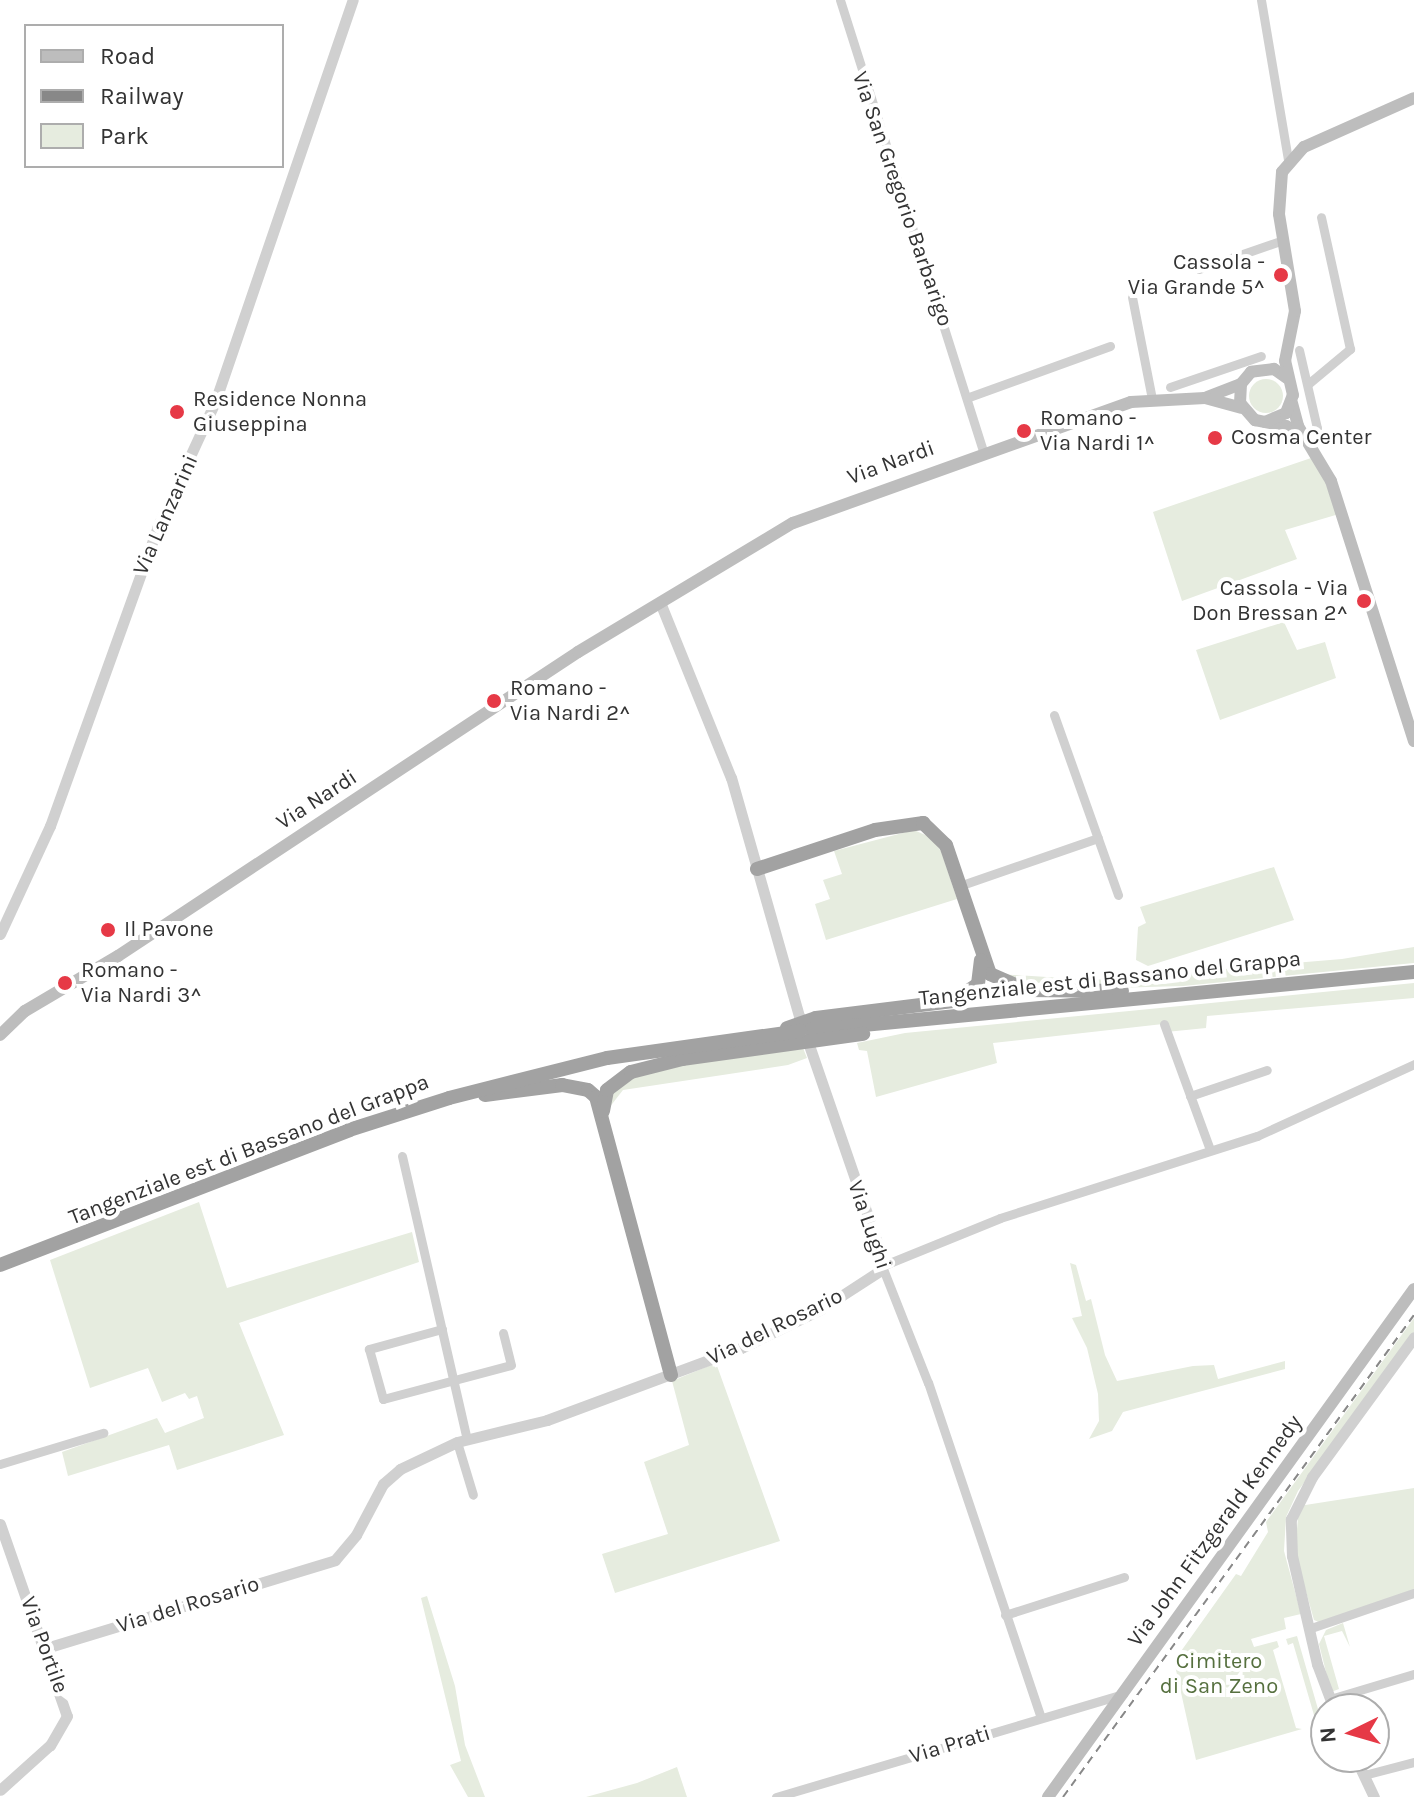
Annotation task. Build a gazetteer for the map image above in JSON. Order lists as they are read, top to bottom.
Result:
{
  "streets": {
    "highway": ["Tangenziale est di Bassano del Grappa"],
    "main road": ["Via Nardi", "Via John Fitzgerald Kennedy"],
    "street": [
      "Via San Gregorio Barbarigo",
      "Via Lanzarini",
      "Via Lughi",
      "Via del Rosario",
      "Via Portile",
      "Via Prati"
    ]
  },
  "crossings": [
    ["Via San Gregorio Barbarigo", "Via Nardi"],
    ["Via Nardi", "Via Lughi"],
    ["Via Lughi", "Via del Rosario"],
    ["Via Lughi", "Via Prati"],
    ["Via del Rosario", "Via Portile"],
    ["Via John Fitzgerald Kennedy", "Via Prati"]
  ],
  "parks": ["Cimitero di San Zeno"],
  "places": [
    "Cassola - Via Grande 5^",
    "Residence Nonna Giuseppina",
    "Romano - Via Nardi 1^",
    "Cosma Center",
    "Cassola - Via Don Bressan 2^",
    "Romano - Via Nardi 2^",
    "Il Pavone",
    "Romano - Via Nardi 3^"
  ],
  "legend": ["Road", "Railway", "Park"],
  "north": "left"
}
